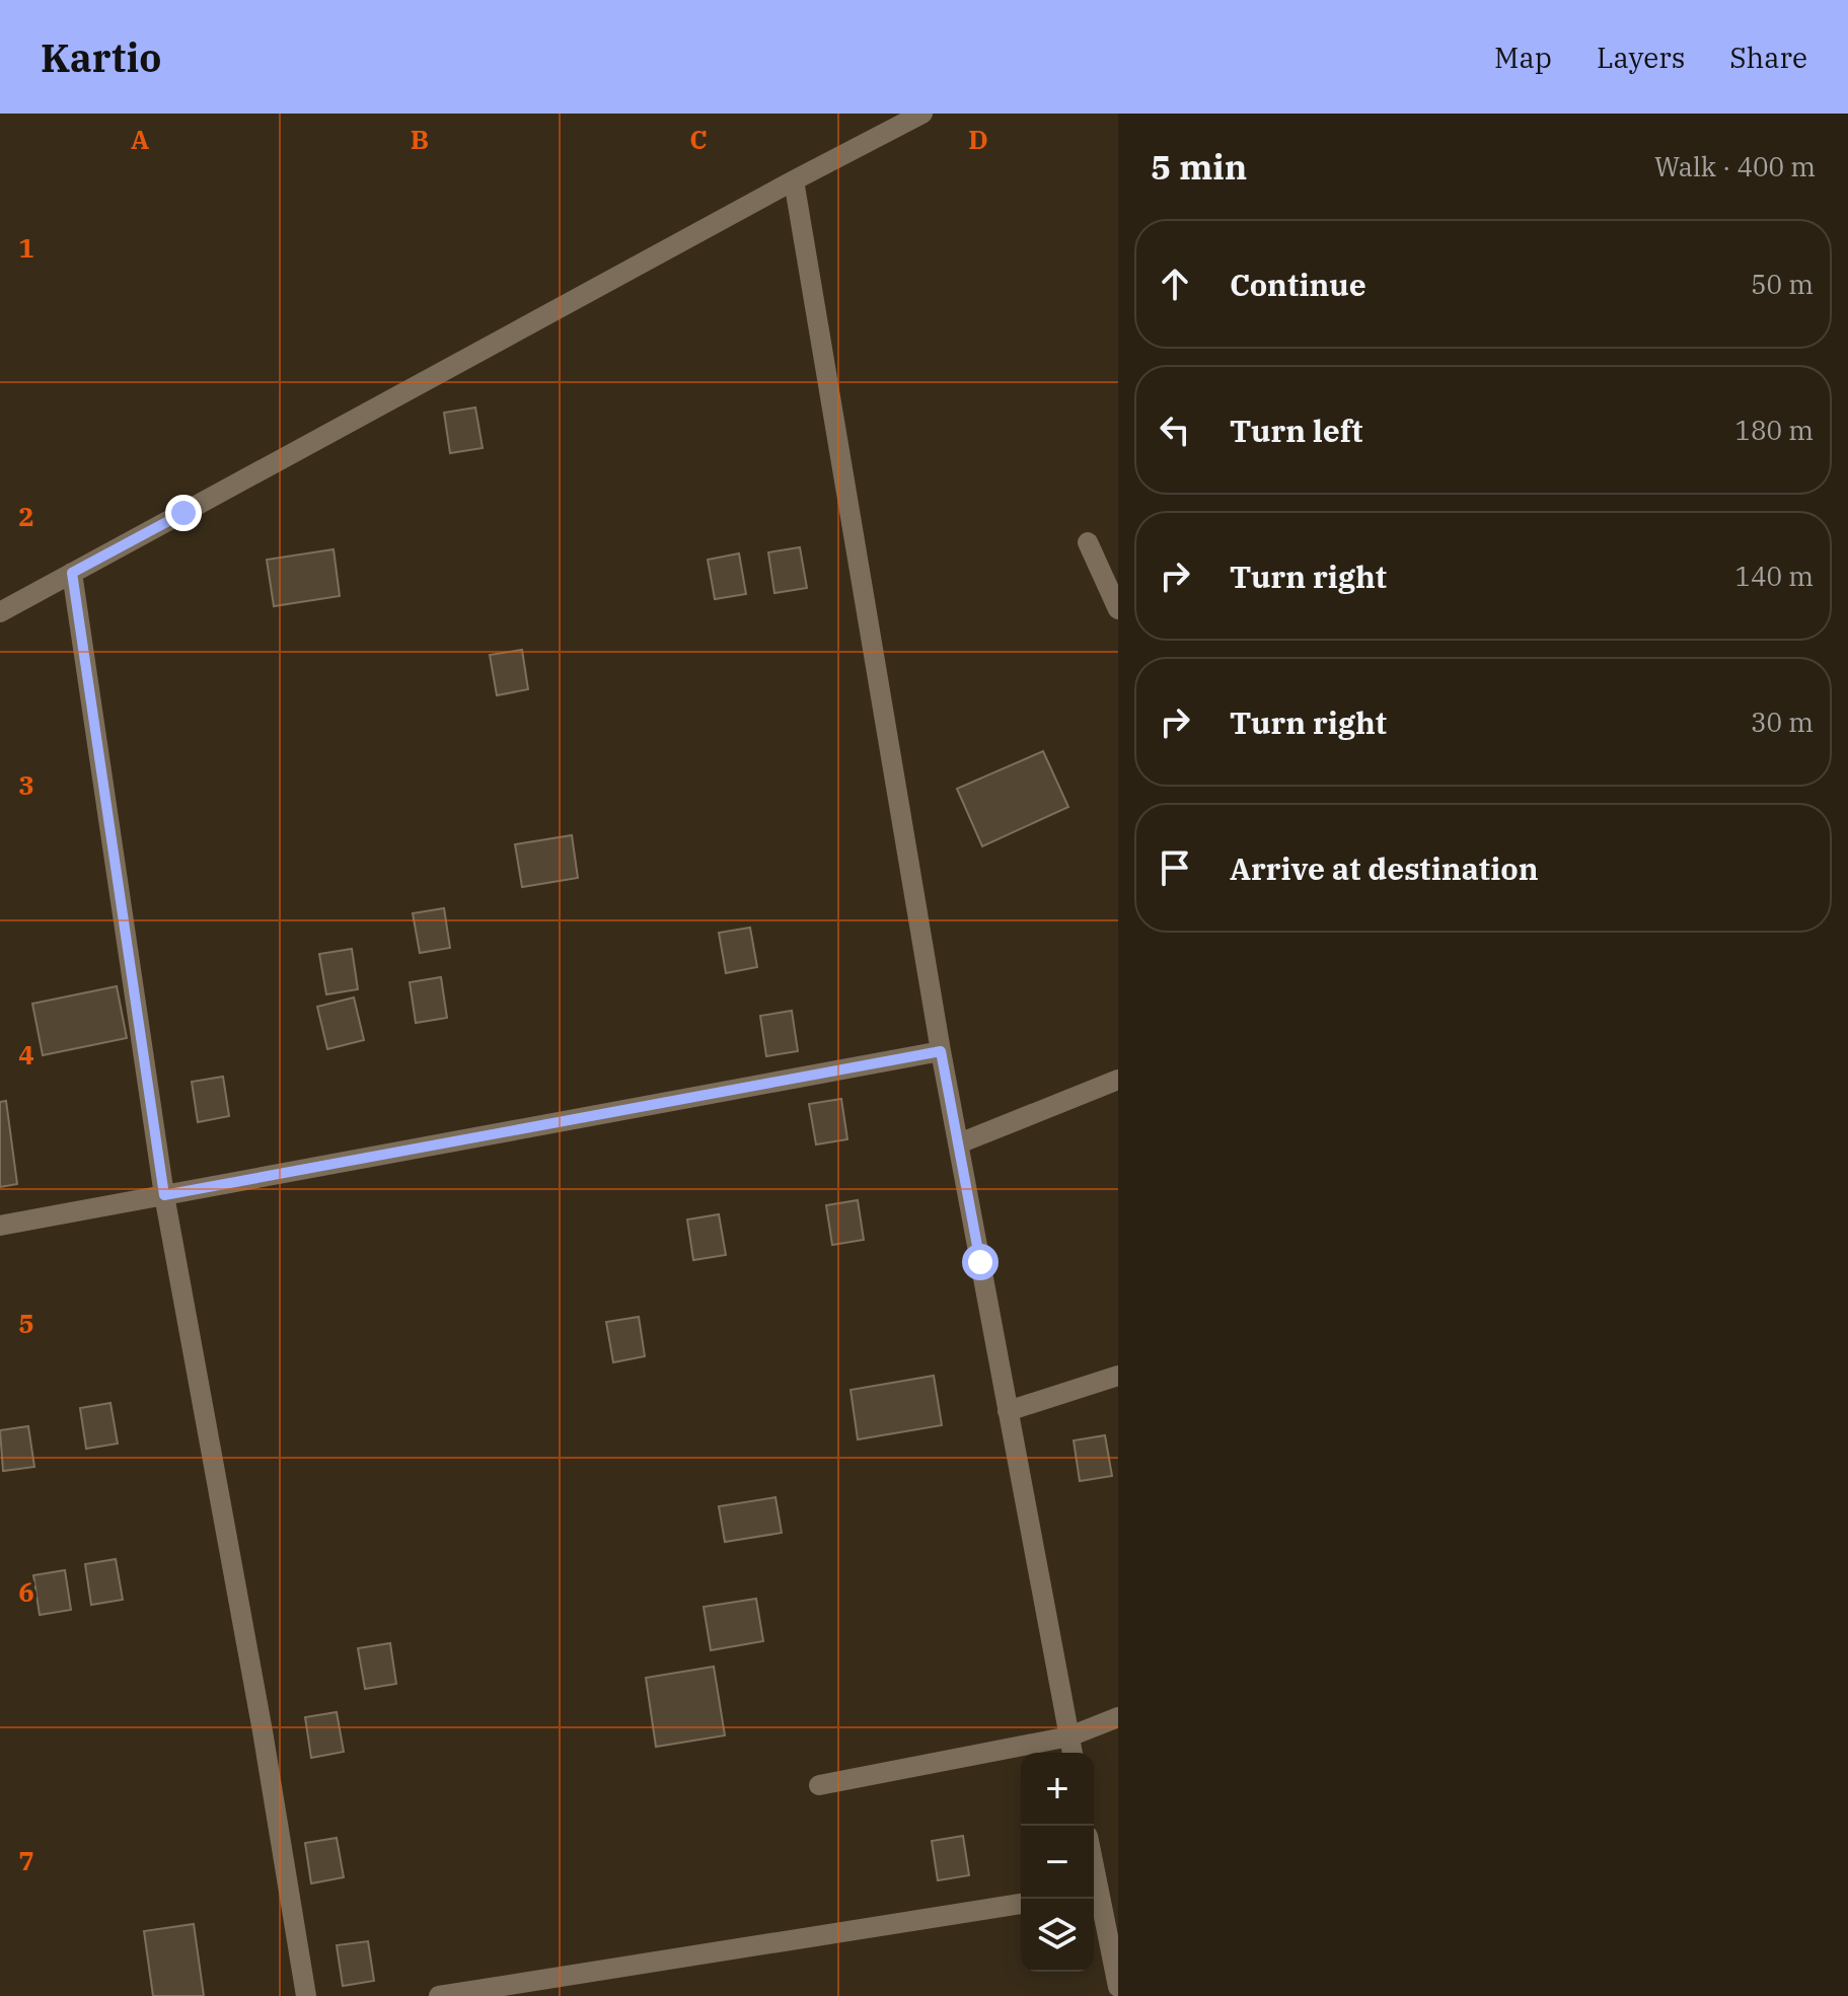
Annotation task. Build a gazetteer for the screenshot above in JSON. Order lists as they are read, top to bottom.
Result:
{
  "page": {
    "header": "Kartio",
    "nav": ["Map", "Layers", "Share"],
    "heading": ["5 min", "Walk · 400 m"],
    "list": [
      ["Continue", "50 m"],
      ["Turn left", "180 m"],
      ["Turn right", "140 m"],
      ["Turn right", "30 m"],
      "Arrive at destination"
    ],
    "map_buttons": ["+", "−"]
  },
  "grid": {
    "columns": [
      "A",
      "B",
      "C",
      "D"
    ],
    "rows": [
      "1",
      "2",
      "3",
      "4",
      "5",
      "6",
      "7"
    ]
  }
}
